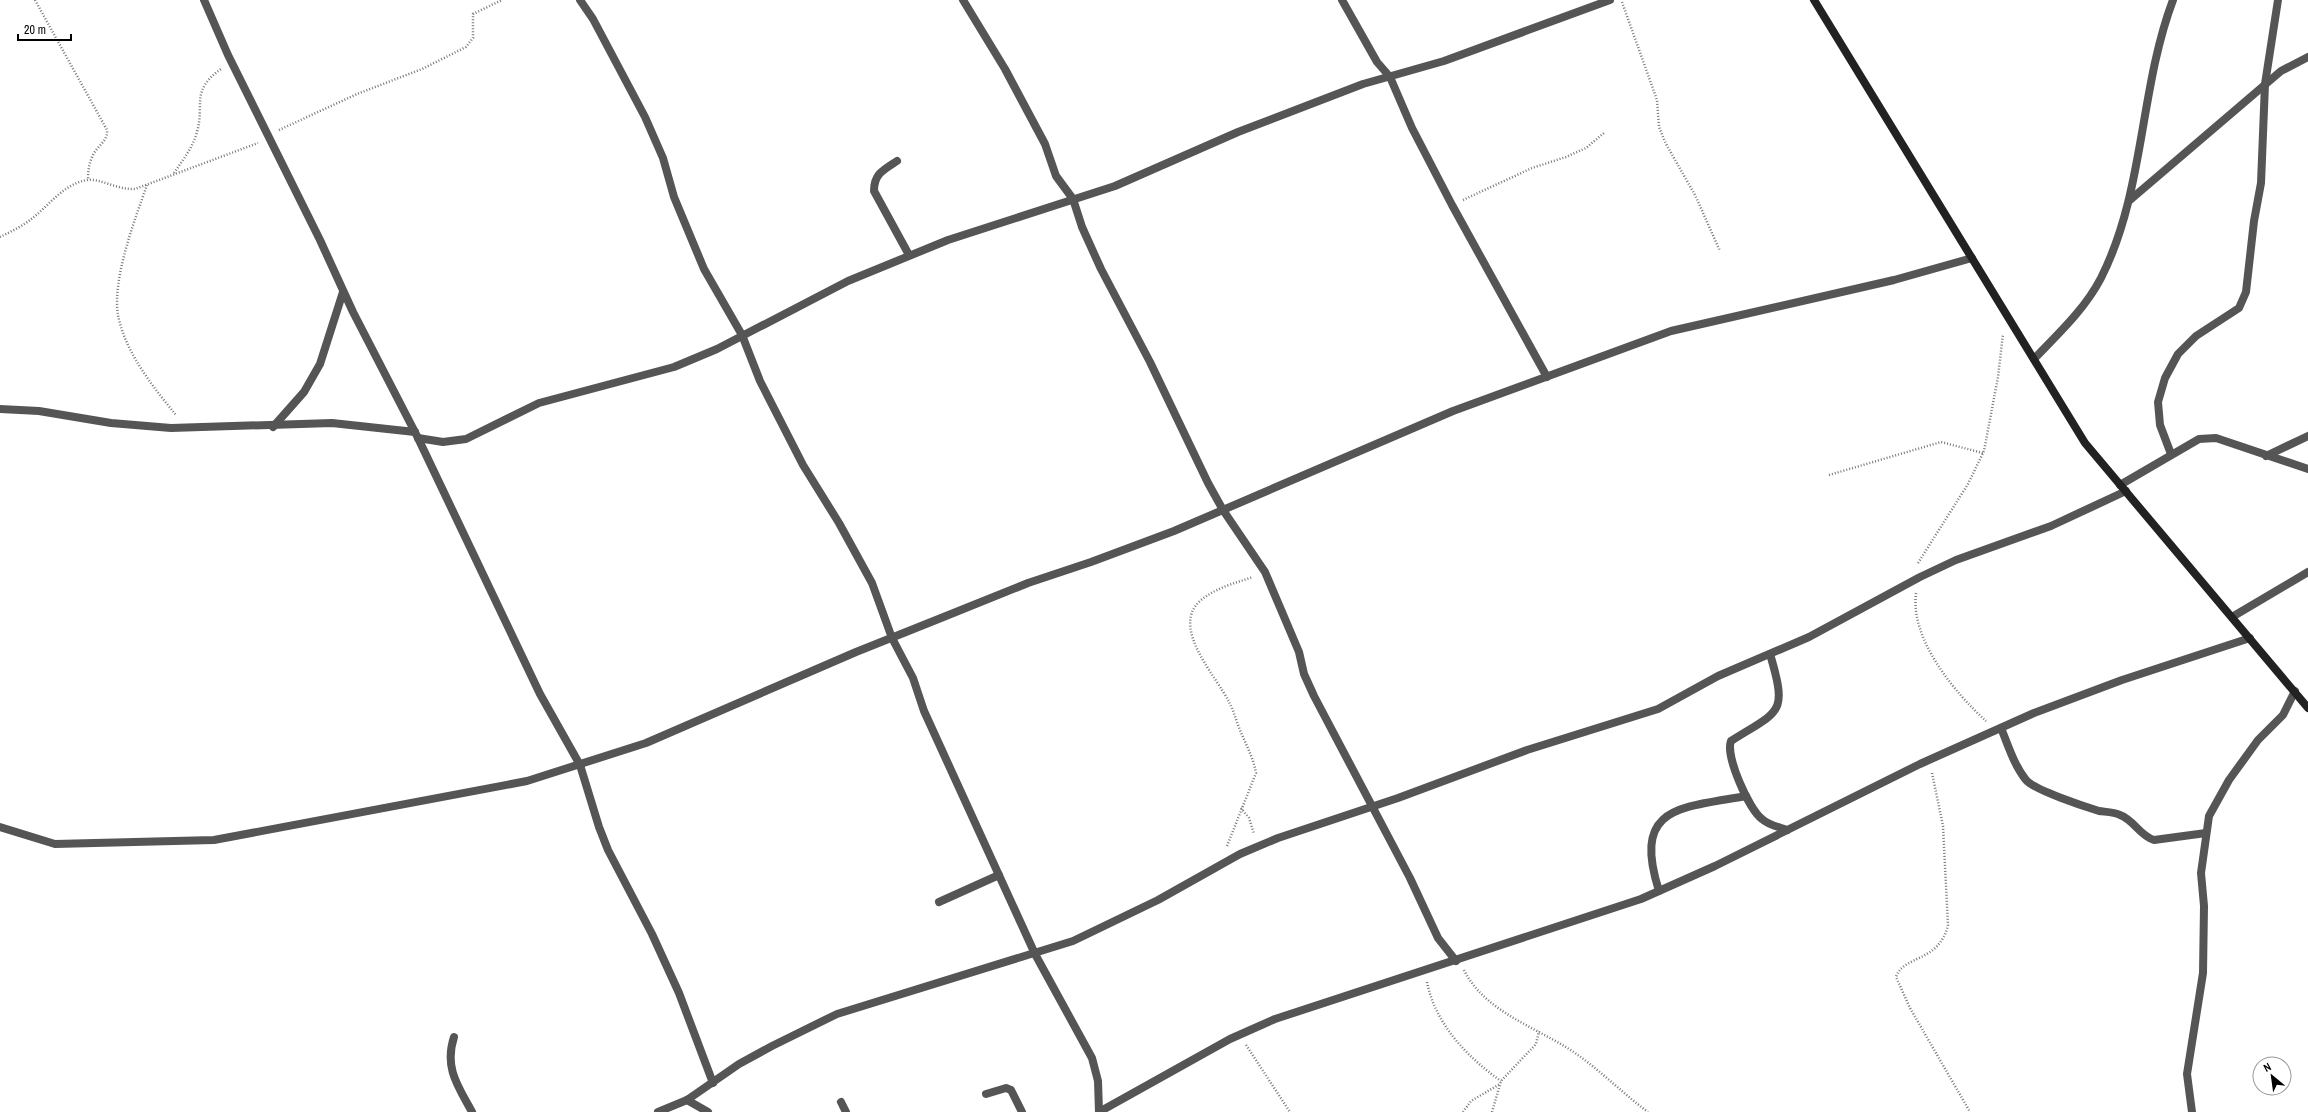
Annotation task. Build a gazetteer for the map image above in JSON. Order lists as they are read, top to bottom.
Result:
{
  "scale_bar": "20 m",
  "north": "top left"
}
